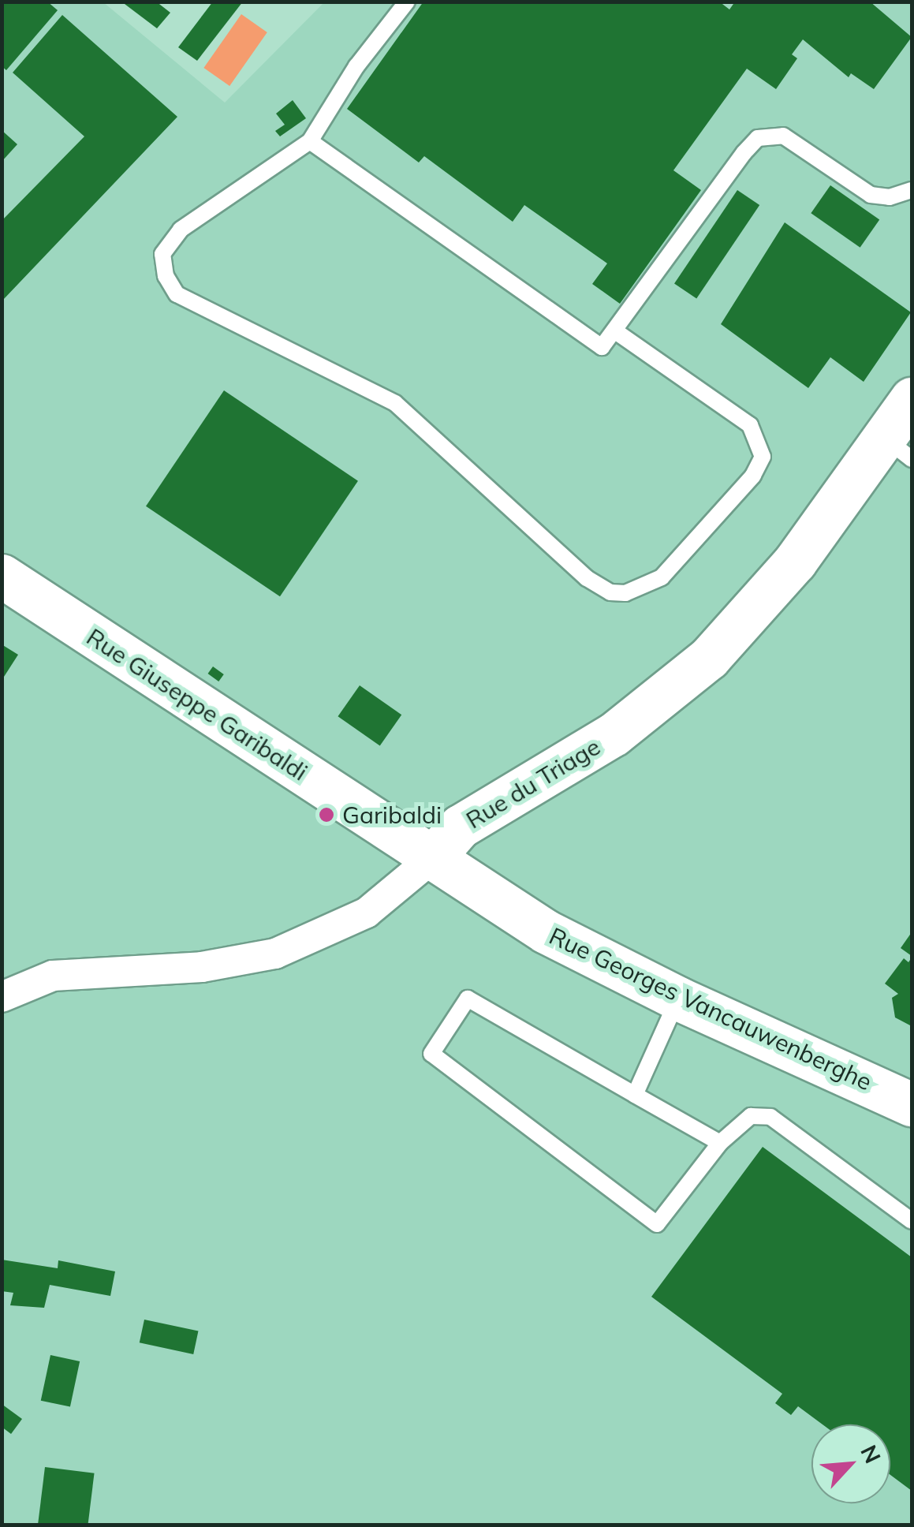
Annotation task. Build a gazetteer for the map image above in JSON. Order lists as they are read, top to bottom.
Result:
{
  "streets": {
    "street": ["Rue Giuseppe Garibaldi", "Rue du Triage", "Rue Georges Vancauwenberghe"]
  },
  "crossings": [
    ["Rue Giuseppe Garibaldi", "Rue du Triage"],
    ["Rue Giuseppe Garibaldi", "Rue Georges Vancauwenberghe"],
    ["Rue du Triage", "Rue Georges Vancauwenberghe"]
  ],
  "places": ["Garibaldi"],
  "north": "top right"
}
